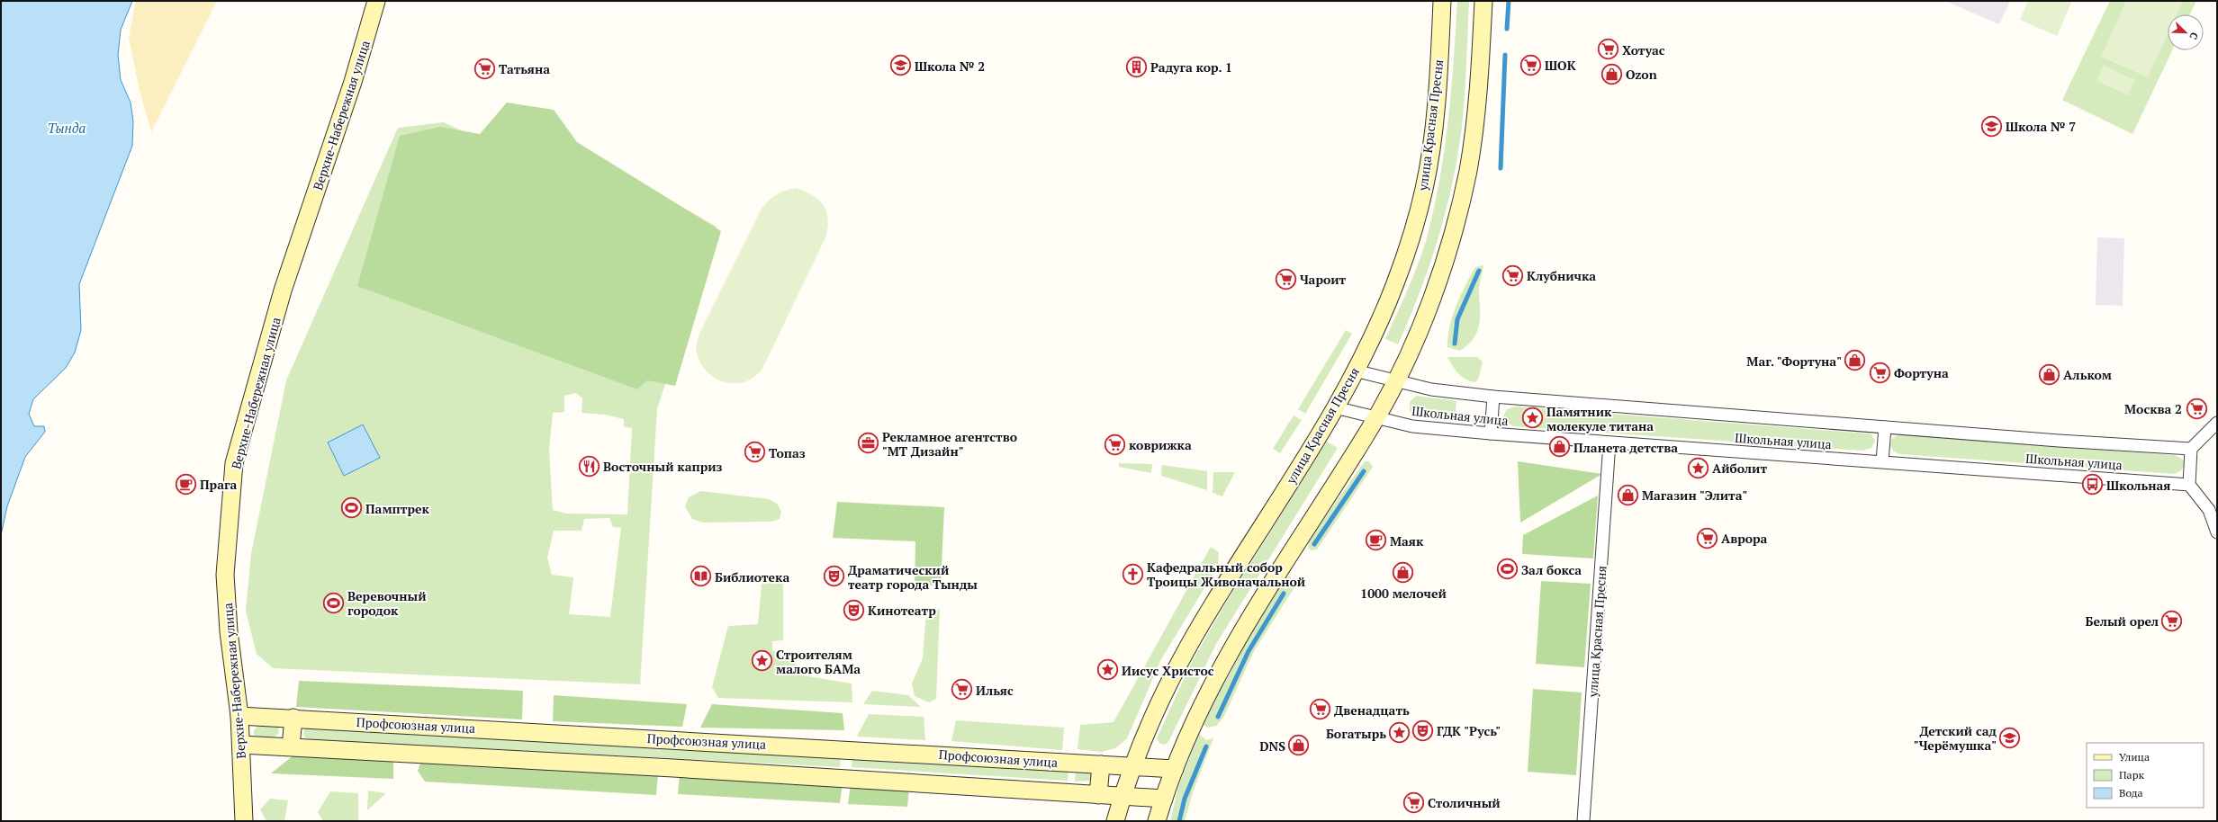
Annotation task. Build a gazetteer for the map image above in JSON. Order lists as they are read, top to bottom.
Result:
{
  "streets": {
    "street": [
      "Верхне-Набережная улица",
      "улица Красная Пресня",
      "Школьная улица",
      "Профсоюзная улица"
    ]
  },
  "crossings": [
    ["Верхне-Набережная улица", "Профсоюзная улица"],
    ["улица Красная Пресня", "Школьная улица"],
    ["улица Красная Пресня", "Профсоюзная улица"]
  ],
  "water": ["Тында"],
  "places": {
    "supermarket": [
      "Хотуас",
      "ШОК",
      "Татьяна",
      "Клубничка",
      "Чароит",
      "Фортуна",
      "Москва 2",
      "коврижка",
      "Топаз",
      "Аврора",
      "Белый орел",
      "Ильяс",
      "Двенадцать",
      "Столичный"
    ],
    "school or university": ["Школа № 2", "Школа № 7", "Детский сад \"Черёмушка\""],
    "building": ["Радуга кор. 1"],
    "shop": [
      "Ozon",
      "Маг. \"Фортуна\"",
      "Альком",
      "Планета детства",
      "Магазин \"Элита\"",
      "1000 мелочей",
      "DNS"
    ],
    "place": [
      "Памятник молекуле титана",
      "Айболит",
      "Строителям малого БАМа",
      "Иисус Христос",
      "Богатырь"
    ],
    "office": ["Рекламное агентство \"МТ Дизайн\""],
    "restaurant": ["Восточный каприз"],
    "cafe": ["Прага", "Маяк"],
    "bus stop": ["Школьная"],
    "sports": ["Памптрек", "Зал бокса", "Веревочный городок"],
    "church": ["Кафедральный собор Троицы Живоначальной"],
    "library": ["Библиотека"],
    "theatre": ["Драматический театр города Тынды", "Кинотеатр", "ГДК \"Русь\""]
  },
  "legend": ["Улица", "Парк", "Вода"],
  "north": "bottom right"
}
